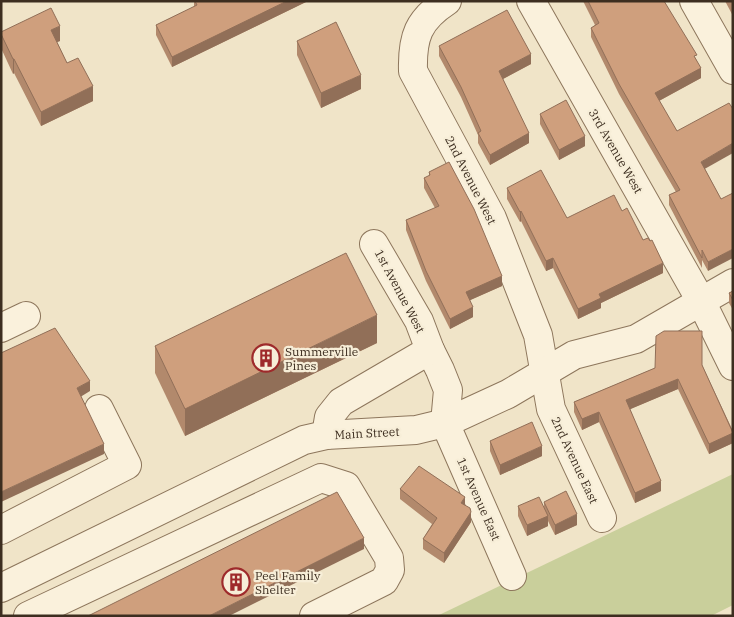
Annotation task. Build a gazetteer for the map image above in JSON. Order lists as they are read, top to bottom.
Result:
{
  "streets": {
    "lane": [
      "3rd Avenue West",
      "2nd Avenue West",
      "1st Avenue West",
      "Main Street",
      "2nd Avenue East",
      "1st Avenue East"
    ]
  },
  "crossings": [
    ["3rd Avenue West", "Main Street"],
    ["2nd Avenue West", "Main Street"],
    ["2nd Avenue West", "2nd Avenue East"],
    ["1st Avenue West", "Main Street"],
    ["1st Avenue West", "1st Avenue East"],
    ["Main Street", "2nd Avenue East"],
    ["Main Street", "1st Avenue East"]
  ],
  "places": {
    "building": ["Summerville Pines", "Peel Family Shelter"]
  }
}
